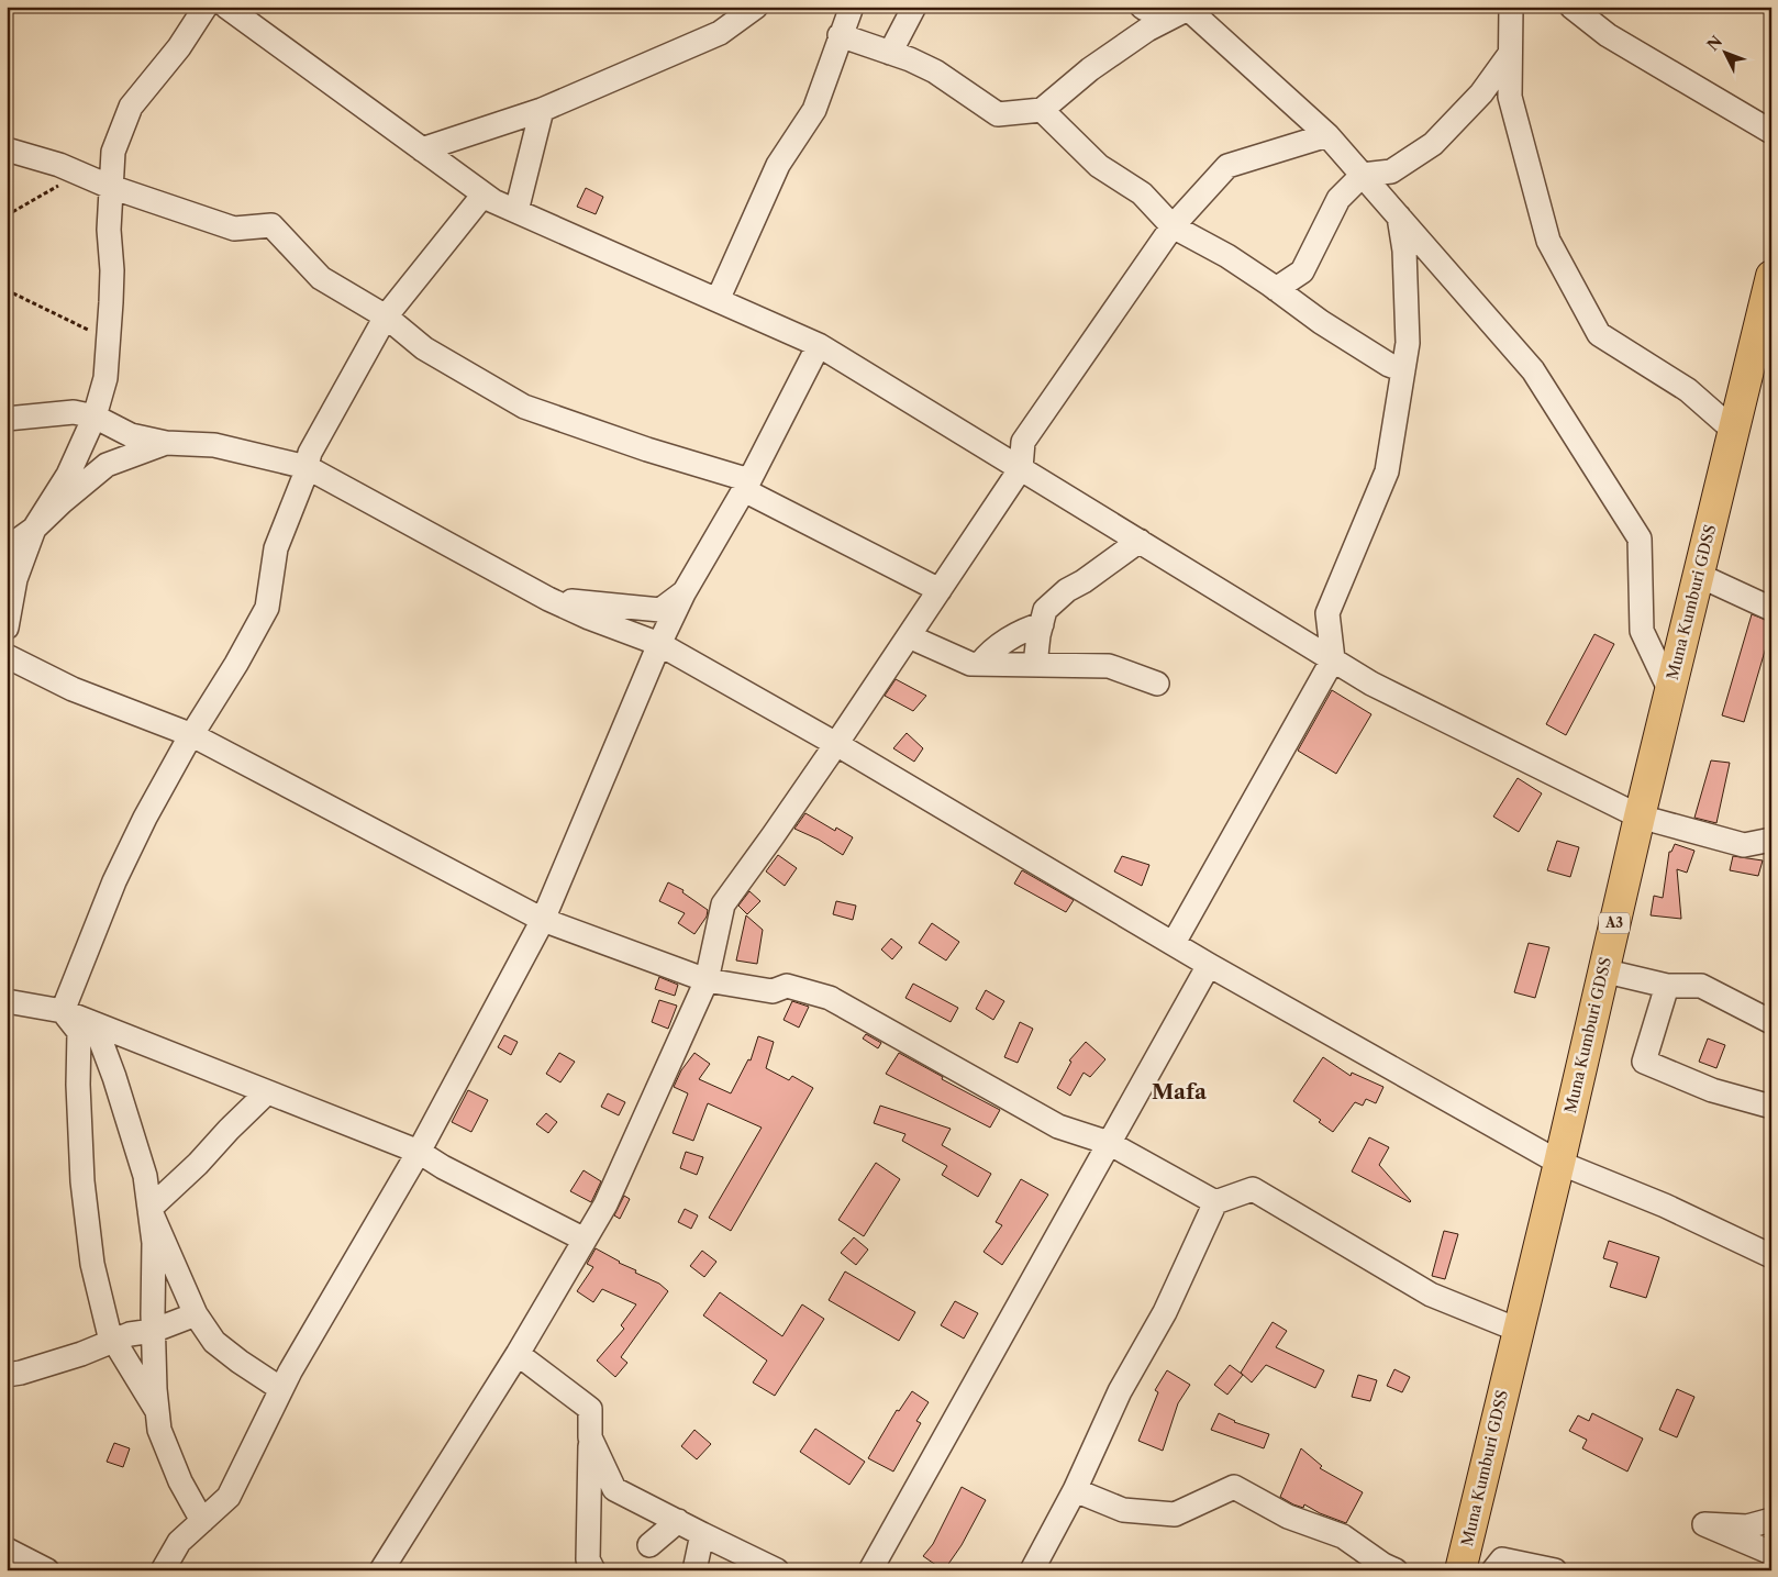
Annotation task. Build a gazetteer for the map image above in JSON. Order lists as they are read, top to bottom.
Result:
{
  "streets": {
    "highway": ["Muna Kumburi GDSS", "A3"]
  },
  "districts": ["Mafa"],
  "north": "top left"
}
